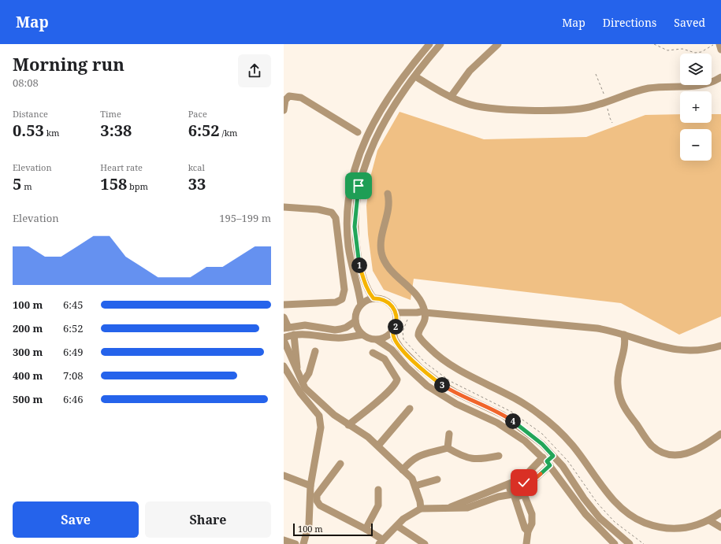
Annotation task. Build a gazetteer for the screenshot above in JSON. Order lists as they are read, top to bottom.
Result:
{
  "scale_bar": "100 m",
  "page": {
    "header": "Map",
    "nav": ["Map", "Directions", "Saved"],
    "heading": ["Morning run", "08:08"],
    "map_buttons": ["+", "−"],
    "stats": [
      ["Distance", "0.53 km"],
      ["Time", "3:38"],
      ["Pace", "6:52 /km"],
      ["Elevation", "5 m"],
      ["Heart rate", "158 bpm"],
      ["kcal", "33"]
    ],
    "chart": ["Elevation", "195–199 m"],
    "pins": [
      "1",
      "2",
      "3",
      "4"
    ],
    "list": [
      {
        "name": "100 m",
        "note": "6:45"
      },
      {
        "name": "200 m",
        "note": "6:52"
      },
      {
        "name": "300 m",
        "note": "6:49"
      },
      {
        "name": "400 m",
        "note": "7:08"
      },
      {
        "name": "500 m",
        "note": "6:46"
      }
    ],
    "buttons": ["Save", "Share"],
    "scale": "100 m"
  }
}
